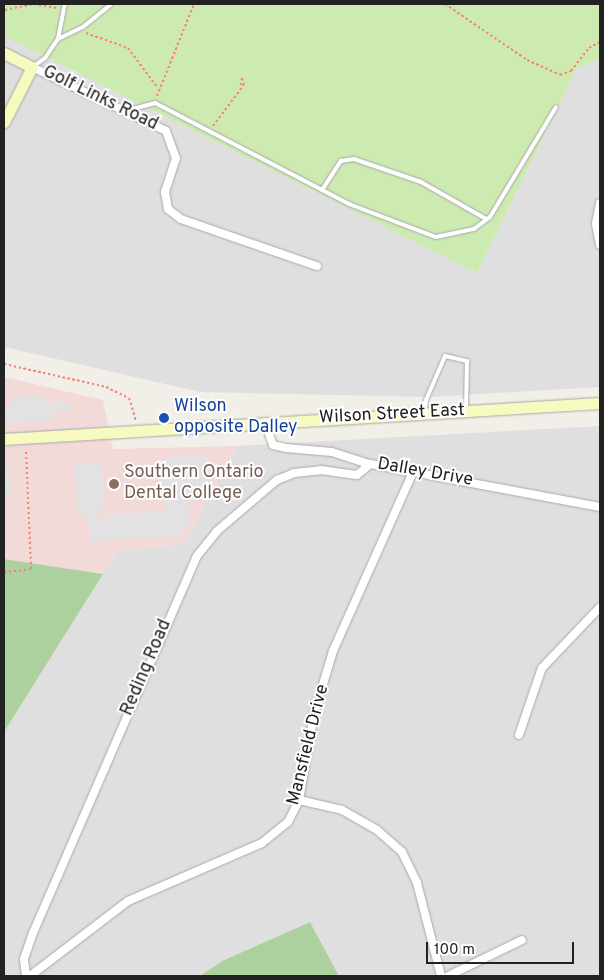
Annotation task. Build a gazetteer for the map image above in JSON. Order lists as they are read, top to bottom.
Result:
{
  "streets": {
    "main road": ["Golf Links Road", "Wilson Street East"],
    "street": ["Dalley Drive", "Reding Road", "Mansfield Drive"]
  },
  "crossings": [
    ["Wilson Street East", "Dalley Drive"],
    ["Dalley Drive", "Reding Road"],
    ["Dalley Drive", "Mansfield Drive"]
  ],
  "places": ["Wilson opposite Dalley", "Southern Ontario Dental College"],
  "scale_bar": "100 m"
}
